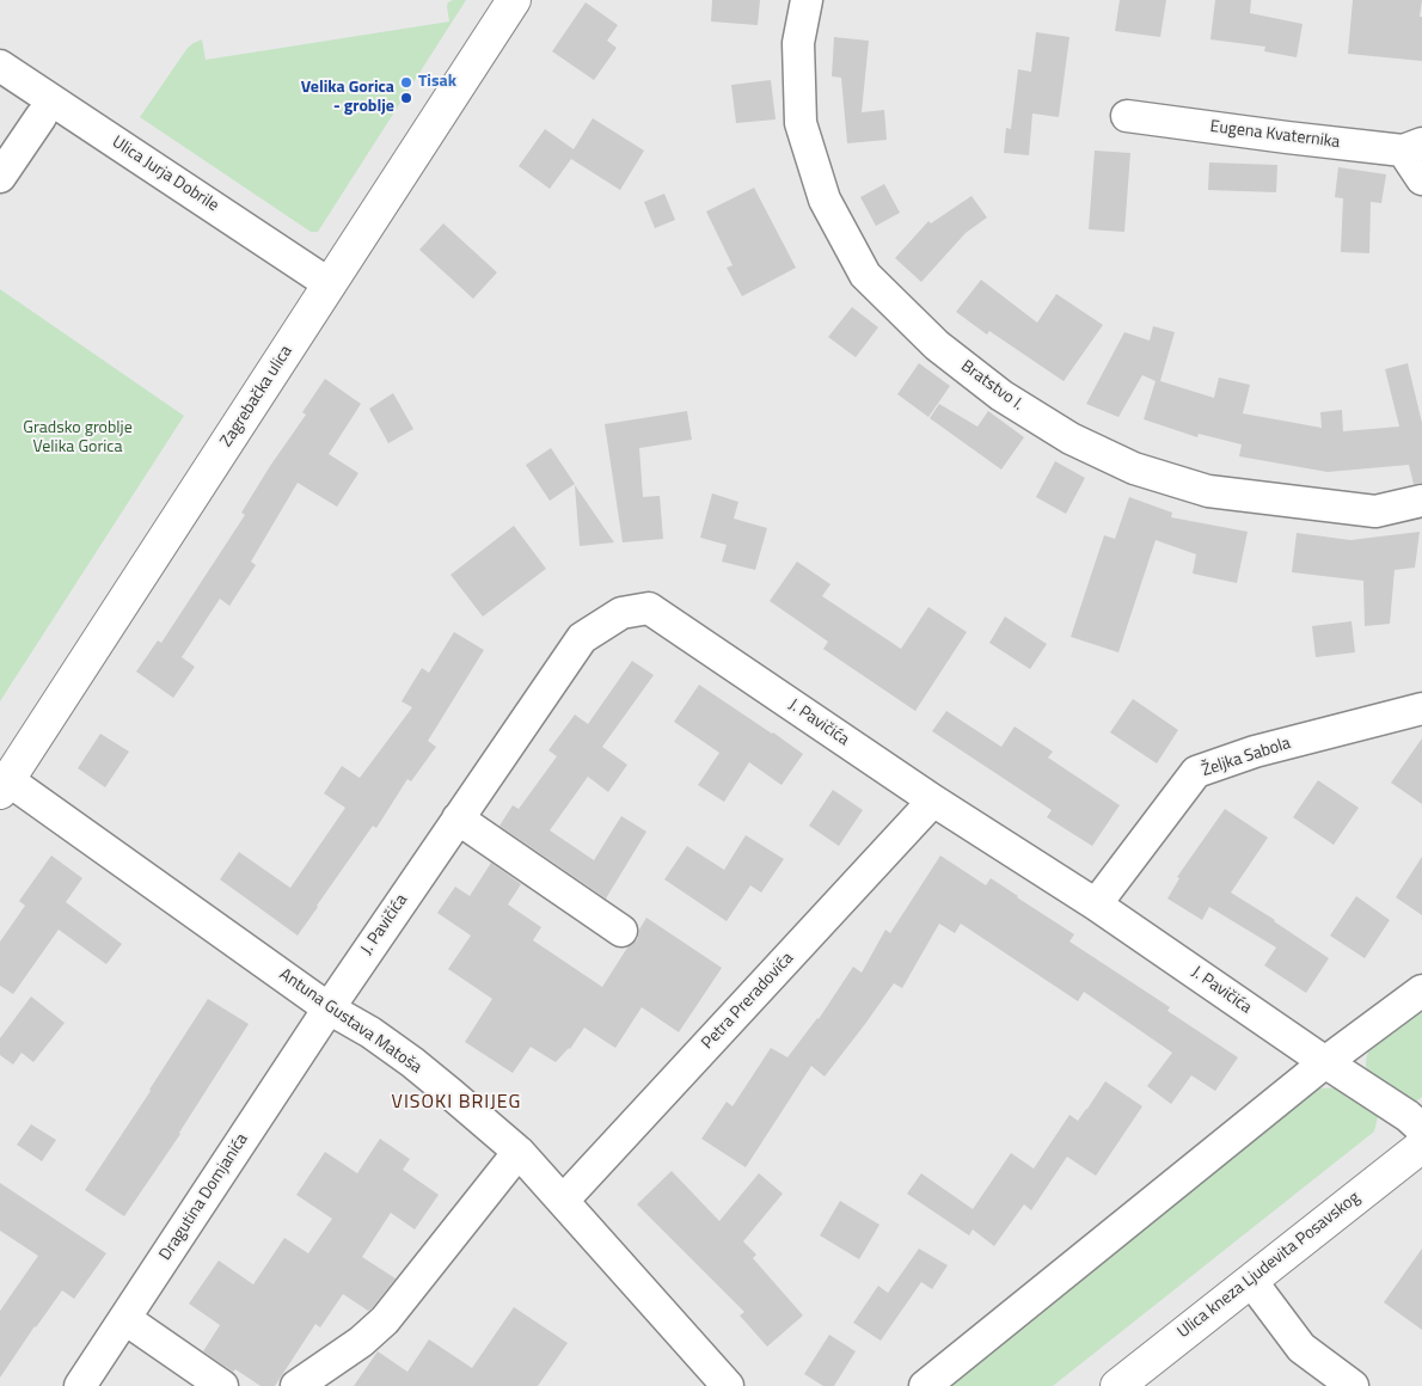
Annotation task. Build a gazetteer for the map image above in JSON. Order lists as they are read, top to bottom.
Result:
{
  "streets": {
    "main road": ["Zagrebačka ulica", "Ulica kneza Ljudevita Posavskog"],
    "street": [
      "Eugena Kvaternika",
      "Ulica Jurja Dobrile",
      "Bratstvo I.",
      "J. Pavičića",
      "Željka Sabola",
      "Petra Preradovića",
      "Antuna Gustava Matoša",
      "Dragutina Domjanića"
    ]
  },
  "crossings": [
    ["Ulica Jurja Dobrile", "Zagrebačka ulica"],
    ["Zagrebačka ulica", "Antuna Gustava Matoša"],
    ["J. Pavičića", "Željka Sabola"],
    ["J. Pavičića", "Petra Preradovića"],
    ["J. Pavičića", "Antuna Gustava Matoša"],
    ["J. Pavičića", "Dragutina Domjanića"],
    ["Petra Preradovića", "Antuna Gustava Matoša"],
    ["Antuna Gustava Matoša", "Dragutina Domjanića"]
  ],
  "districts": ["VISOKI BRIJEG"],
  "parks": ["Gradsko groblje Velika Gorica"],
  "places": ["Tisak", "Velika Gorica - groblje"]
}
